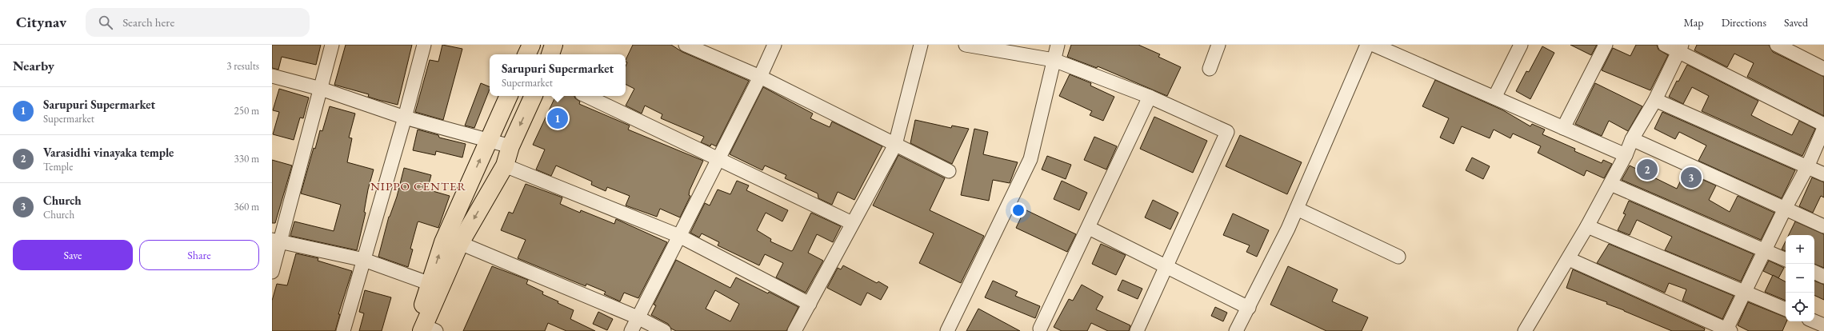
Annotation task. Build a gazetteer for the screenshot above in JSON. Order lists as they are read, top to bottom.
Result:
{
  "districts": ["NIPPO CENTER"],
  "page": {
    "header": "Citynav",
    "search": "Search here",
    "nav": ["Map", "Directions", "Saved"],
    "heading": ["Nearby", "3 results"],
    "popup": ["Sarupuri Supermarket", "Supermarket"],
    "list": [
      {
        "mark": "1",
        "name": "Sarupuri Supermarket",
        "note": "Supermarket",
        "value": "250 m"
      },
      {
        "mark": "2",
        "name": "Varasidhi vinayaka temple",
        "note": "Temple",
        "value": "330 m"
      },
      {
        "mark": "3",
        "name": "Church",
        "note": "Church",
        "value": "360 m"
      }
    ],
    "pins": ["1", "2", "3"],
    "buttons": ["Save", "Share"],
    "map_buttons": ["+", "−"]
  }
}
